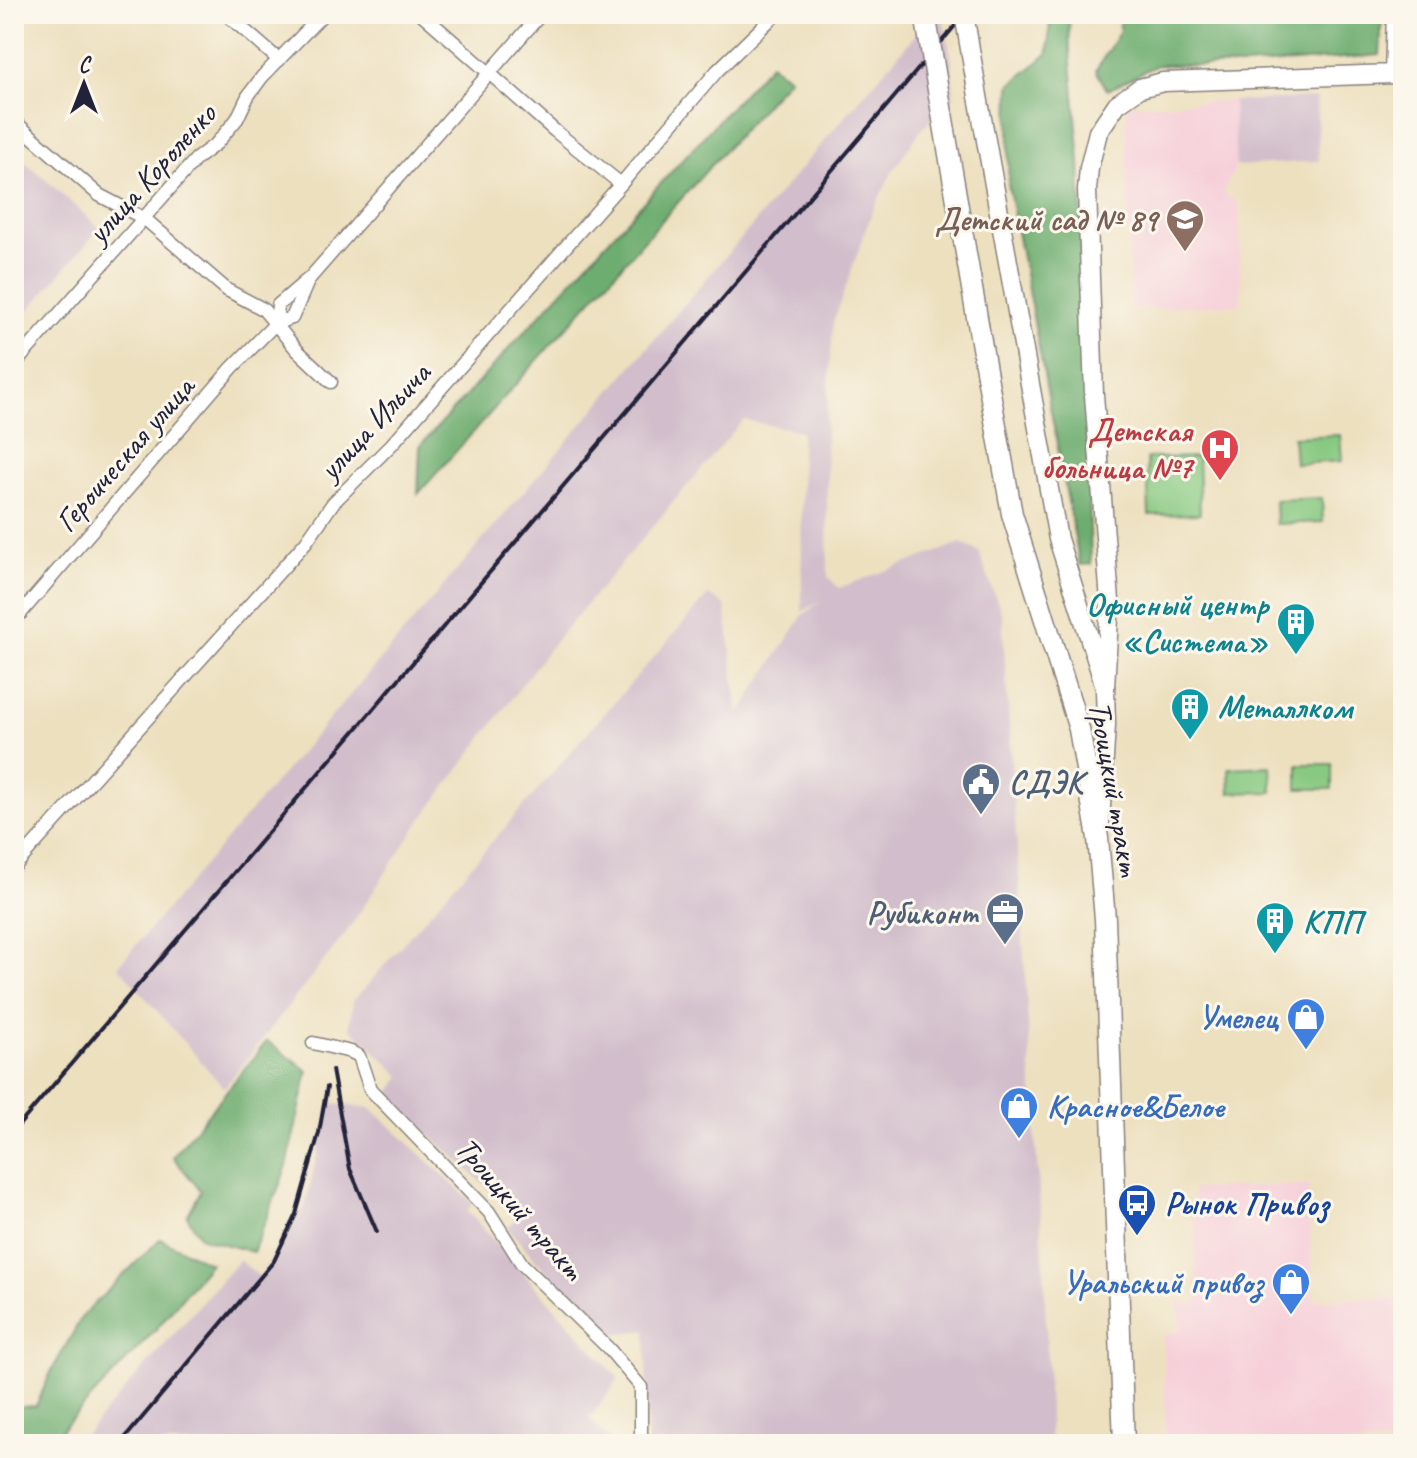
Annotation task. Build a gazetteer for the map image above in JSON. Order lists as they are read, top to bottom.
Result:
{
  "streets": {
    "main road": ["Троицкий тракт"],
    "street": ["улица Короленко", "улица Ильича", "Героическая улица"]
  },
  "places": {
    "school or university": ["Детский сад № 89"],
    "hospital": ["Детская больница №7"],
    "building": ["Офисный центр «Система»", "Металлком", "КПП"],
    "public building": ["СДЭК"],
    "office": ["Рубиконт"],
    "shop": ["Умелец", "Красное&Белое", "Уральский привоз"],
    "bus stop": ["Рынок Привоз"]
  },
  "north": "top"
}
